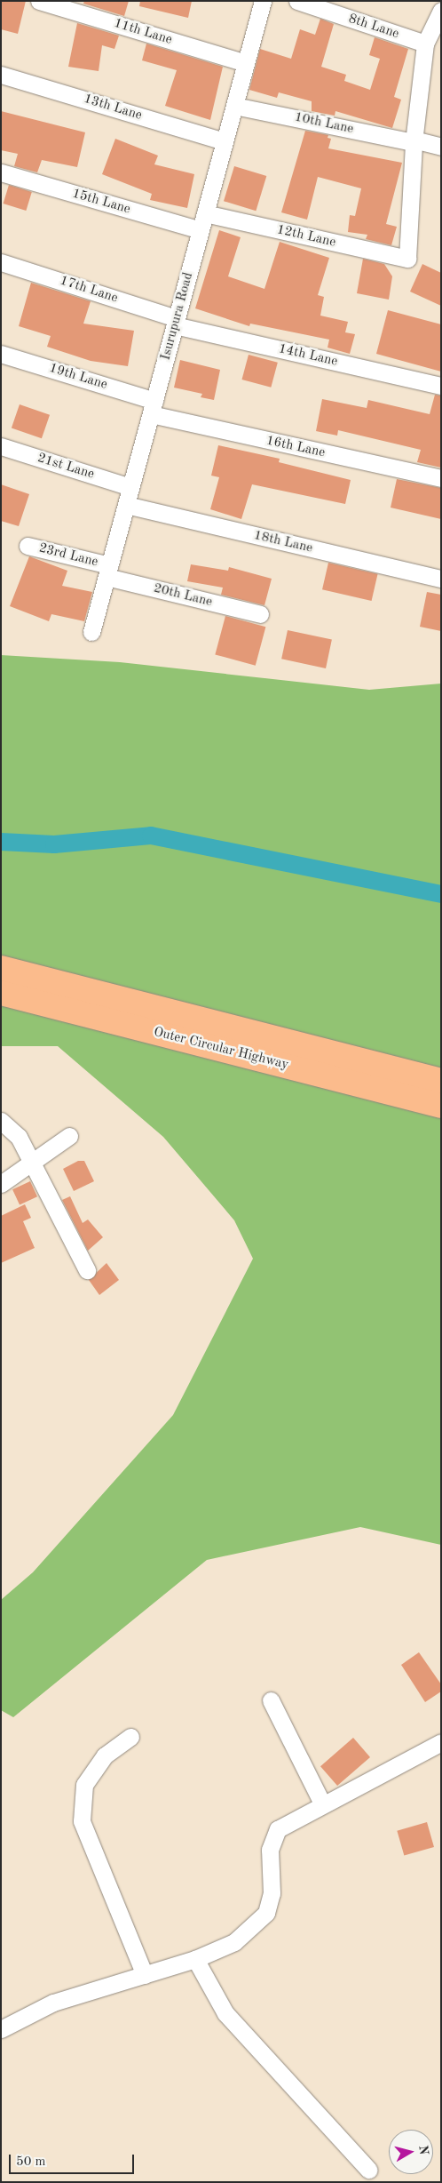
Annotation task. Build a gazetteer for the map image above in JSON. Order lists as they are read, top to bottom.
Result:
{
  "streets": {
    "highway": ["Outer Circular Highway"],
    "street": [
      "8th Lane",
      "11th Lane",
      "13th Lane",
      "10th Lane",
      "15th Lane",
      "12th Lane",
      "17th Lane",
      "Isurupura Road",
      "14th Lane",
      "19th Lane",
      "16th Lane",
      "21st Lane",
      "18th Lane",
      "23rd Lane",
      "20th Lane"
    ]
  },
  "crossings": [
    ["11th Lane", "Isurupura Road"],
    ["13th Lane", "Isurupura Road"],
    ["10th Lane", "12th Lane"],
    ["10th Lane", "Isurupura Road"],
    ["15th Lane", "Isurupura Road"],
    ["12th Lane", "Isurupura Road"],
    ["17th Lane", "Isurupura Road"],
    ["17th Lane", "14th Lane"],
    ["Isurupura Road", "14th Lane"],
    ["Isurupura Road", "19th Lane"],
    ["Isurupura Road", "16th Lane"],
    ["Isurupura Road", "21st Lane"],
    ["Isurupura Road", "18th Lane"],
    ["Isurupura Road", "23rd Lane"],
    ["Isurupura Road", "20th Lane"],
    ["19th Lane", "16th Lane"],
    ["23rd Lane", "20th Lane"]
  ],
  "scale_bar": "50 m",
  "north": "right"
}
